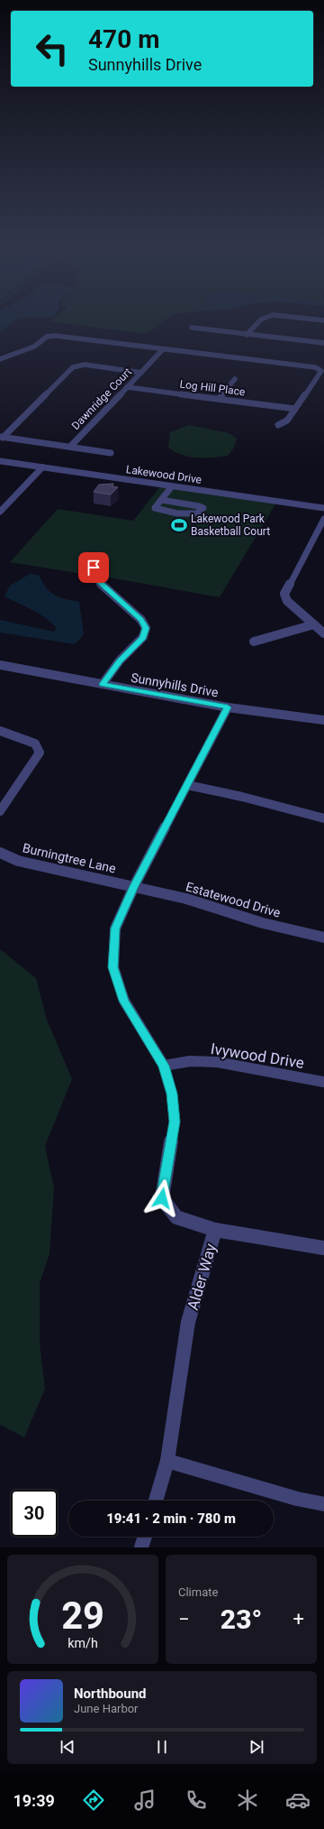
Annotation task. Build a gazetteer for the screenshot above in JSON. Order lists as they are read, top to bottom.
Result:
{
  "streets": {
    "street": [
      "Log Hill Place",
      "Dawnridge Court",
      "Lakewood Drive",
      "Sunnyhills Drive",
      "Burningtree Lane",
      "Estatewood Drive",
      "Ivywood Drive",
      "Alder Way"
    ]
  },
  "crossings": [
    ["Log Hill Place", "Dawnridge Court"],
    ["Sunnyhills Drive", "Alder Way"],
    ["Burningtree Lane", "Estatewood Drive"],
    ["Burningtree Lane", "Alder Way"],
    ["Estatewood Drive", "Alder Way"],
    ["Ivywood Drive", "Alder Way"]
  ],
  "places": {
    "sports": ["Lakewood Park Basketball Court"]
  },
  "page": {
    "turn": ["470 m", "Sunnyhills Drive"],
    "limit": "30",
    "trip": "19:41 · 2 min · 780 m",
    "tile": "Climate",
    "heat": ["−", "23°", "+"],
    "song": ["Northbound", "June Harbor"],
    "tabs": "19:39",
    "gauge": ["29", "km/h"]
  }
}
